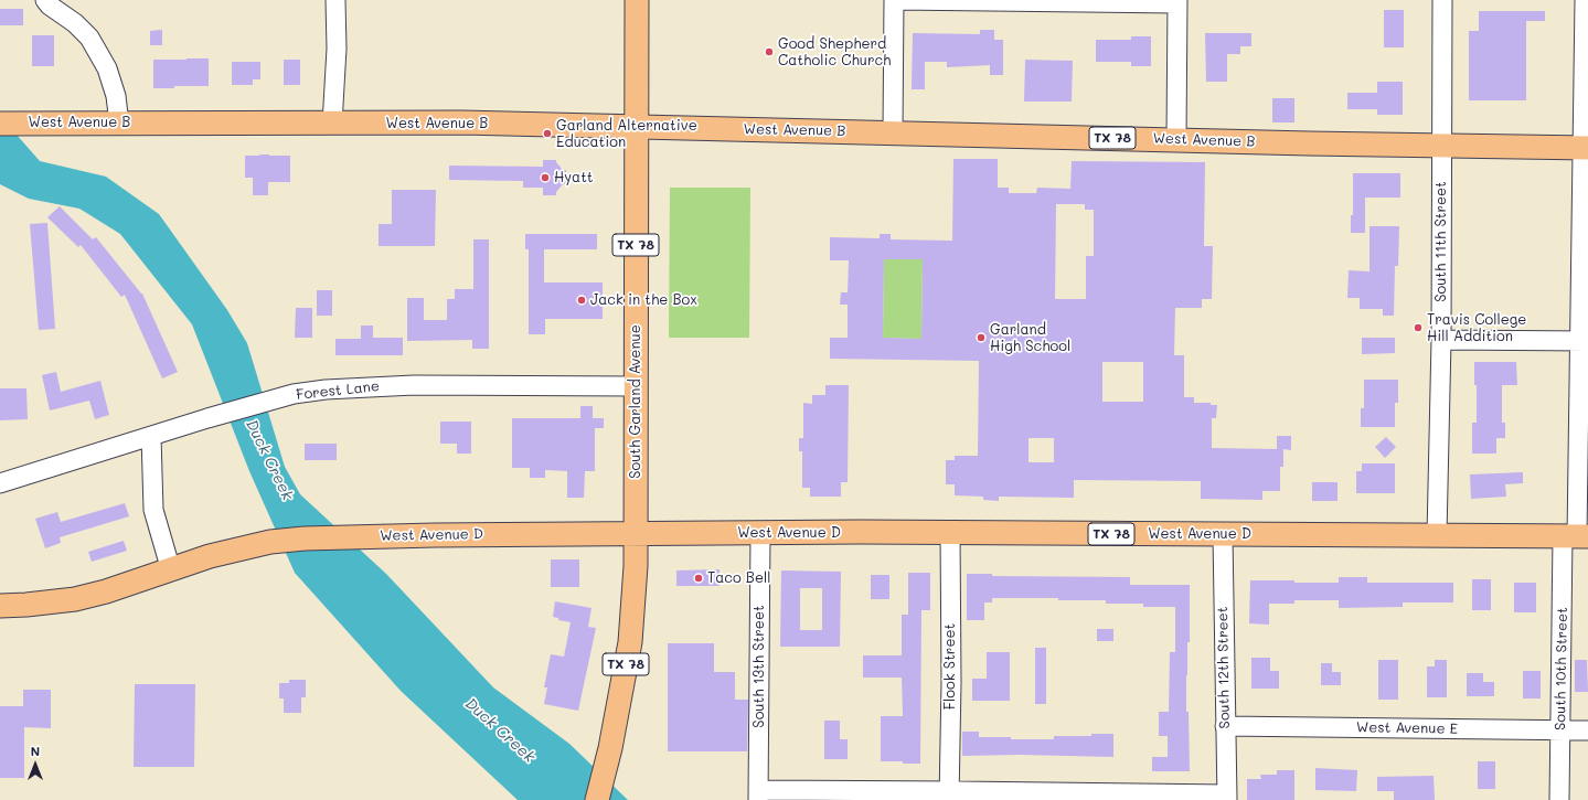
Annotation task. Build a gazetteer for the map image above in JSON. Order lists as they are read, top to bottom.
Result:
{
  "streets": {
    "main road": [
      "West Avenue B",
      "TX 78",
      "South Garland Avenue",
      "West Avenue D"
    ],
    "street": [
      "South 11th Street",
      "Forest Lane",
      "South 13th Street",
      "Flook Street",
      "South 12th Street",
      "South 10th Street",
      "West Avenue E"
    ]
  },
  "crossings": [
    ["West Avenue B", "South 11th Street"],
    ["West Avenue B", "South Garland Avenue"],
    ["West Avenue B", "South 10th Street"],
    ["South 11th Street", "West Avenue D"],
    ["Forest Lane", "South Garland Avenue"],
    ["South Garland Avenue", "West Avenue D"],
    ["West Avenue D", "South 13th Street"],
    ["West Avenue D", "Flook Street"],
    ["West Avenue D", "South 12th Street"],
    ["West Avenue D", "South 10th Street"],
    ["South 12th Street", "West Avenue E"],
    ["South 10th Street", "West Avenue E"]
  ],
  "water": ["Duck Creek"],
  "places": [
    "Good Shepherd Catholic Church",
    "Garland Alternative Education",
    "Hyatt",
    "Jack in the Box",
    "Travis College Hill Addition",
    "Garland High School",
    "Taco Bell"
  ],
  "north": "top"
}
